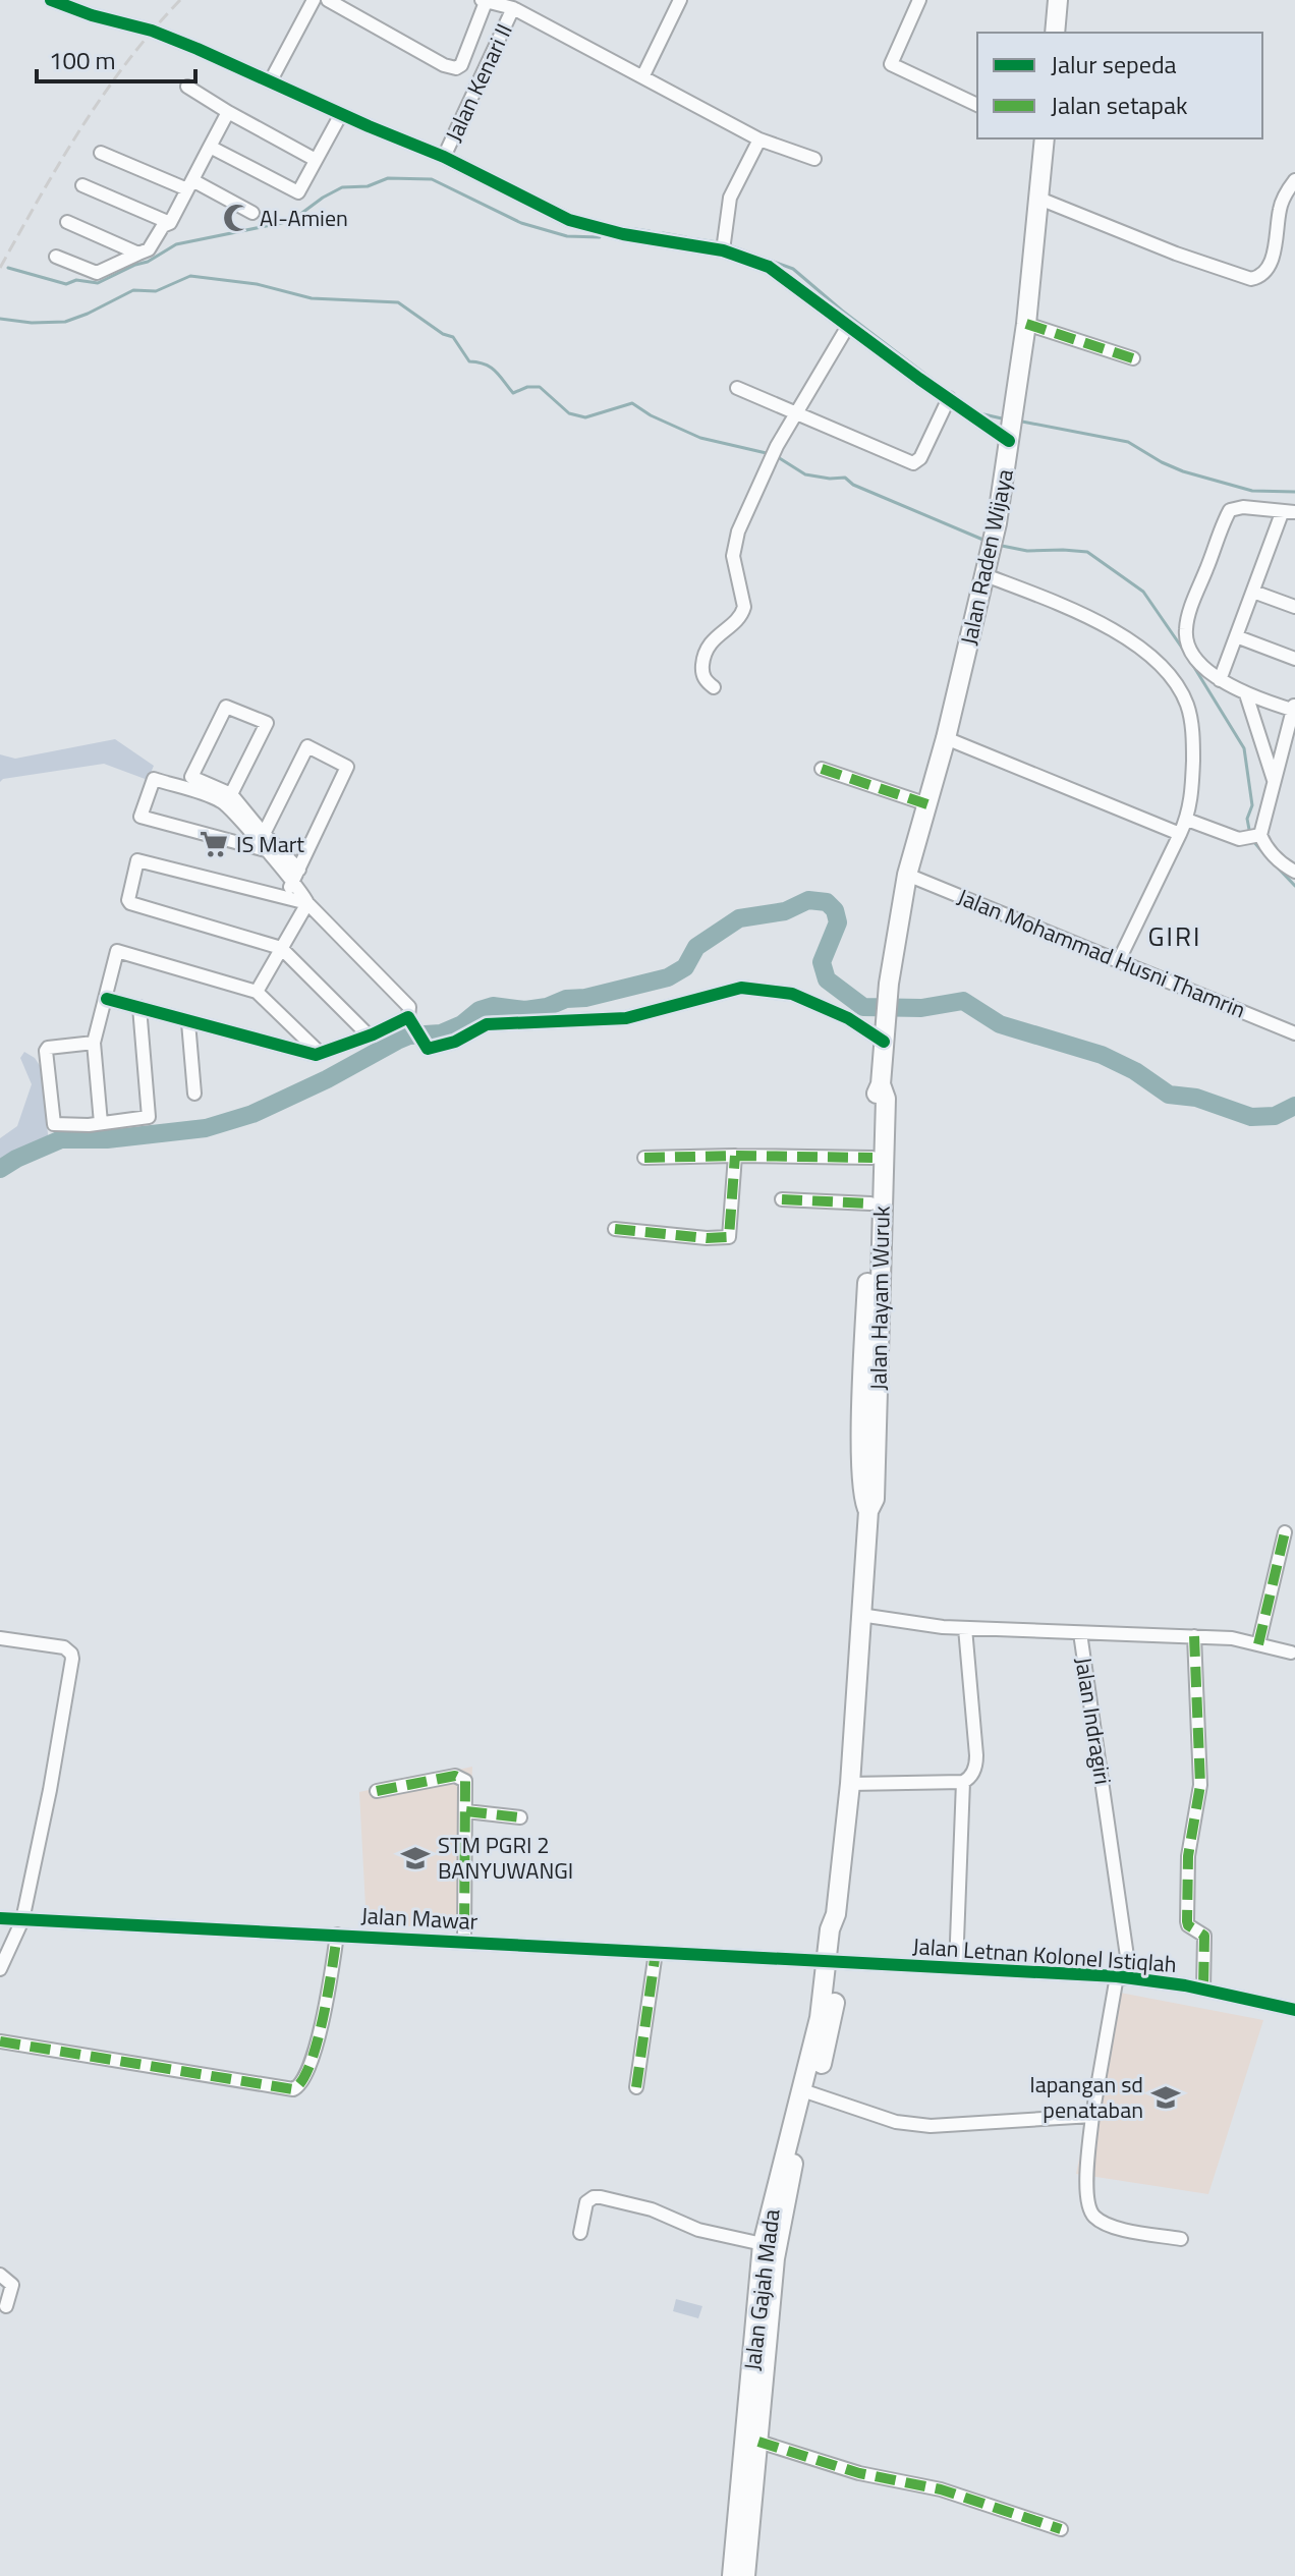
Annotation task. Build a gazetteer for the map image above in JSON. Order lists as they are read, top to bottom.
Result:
{
  "streets": {
    "highway": ["Jalan Raden Wijaya", "Jalan Hayam Wuruk", "Jalan Gajah Mada"],
    "street": [
      "Jalan Kenari II",
      "Jalan Mohammad Husni Thamrin",
      "Jalan Indragiri",
      "Jalan Mawar",
      "Jalan Letnan Kolonel Istiqlah"
    ]
  },
  "crossings": [
    ["Jalan Raden Wijaya", "Jalan Mohammad Husni Thamrin"],
    ["Jalan Raden Wijaya", "Jalan Hayam Wuruk"],
    ["Jalan Mohammad Husni Thamrin", "Jalan Hayam Wuruk"],
    ["Jalan Hayam Wuruk", "Jalan Indragiri"],
    ["Jalan Hayam Wuruk", "Jalan Mawar"],
    ["Jalan Hayam Wuruk", "Jalan Letnan Kolonel Istiqlah"],
    ["Jalan Hayam Wuruk", "Jalan Gajah Mada"],
    ["Jalan Indragiri", "Jalan Letnan Kolonel Istiqlah"],
    ["Jalan Mawar", "Jalan Letnan Kolonel Istiqlah"],
    ["Jalan Mawar", "Jalan Gajah Mada"],
    ["Jalan Letnan Kolonel Istiqlah", "Jalan Gajah Mada"]
  ],
  "districts": ["GIRI"],
  "places": {
    "mosque": ["Al-Amien"],
    "supermarket": ["IS Mart"],
    "school or university": ["STM PGRI 2 BANYUWANGI", "lapangan sd penataban"]
  },
  "legend": ["Jalur sepeda", "Jalan setapak"],
  "scale_bar": "100 m"
}
